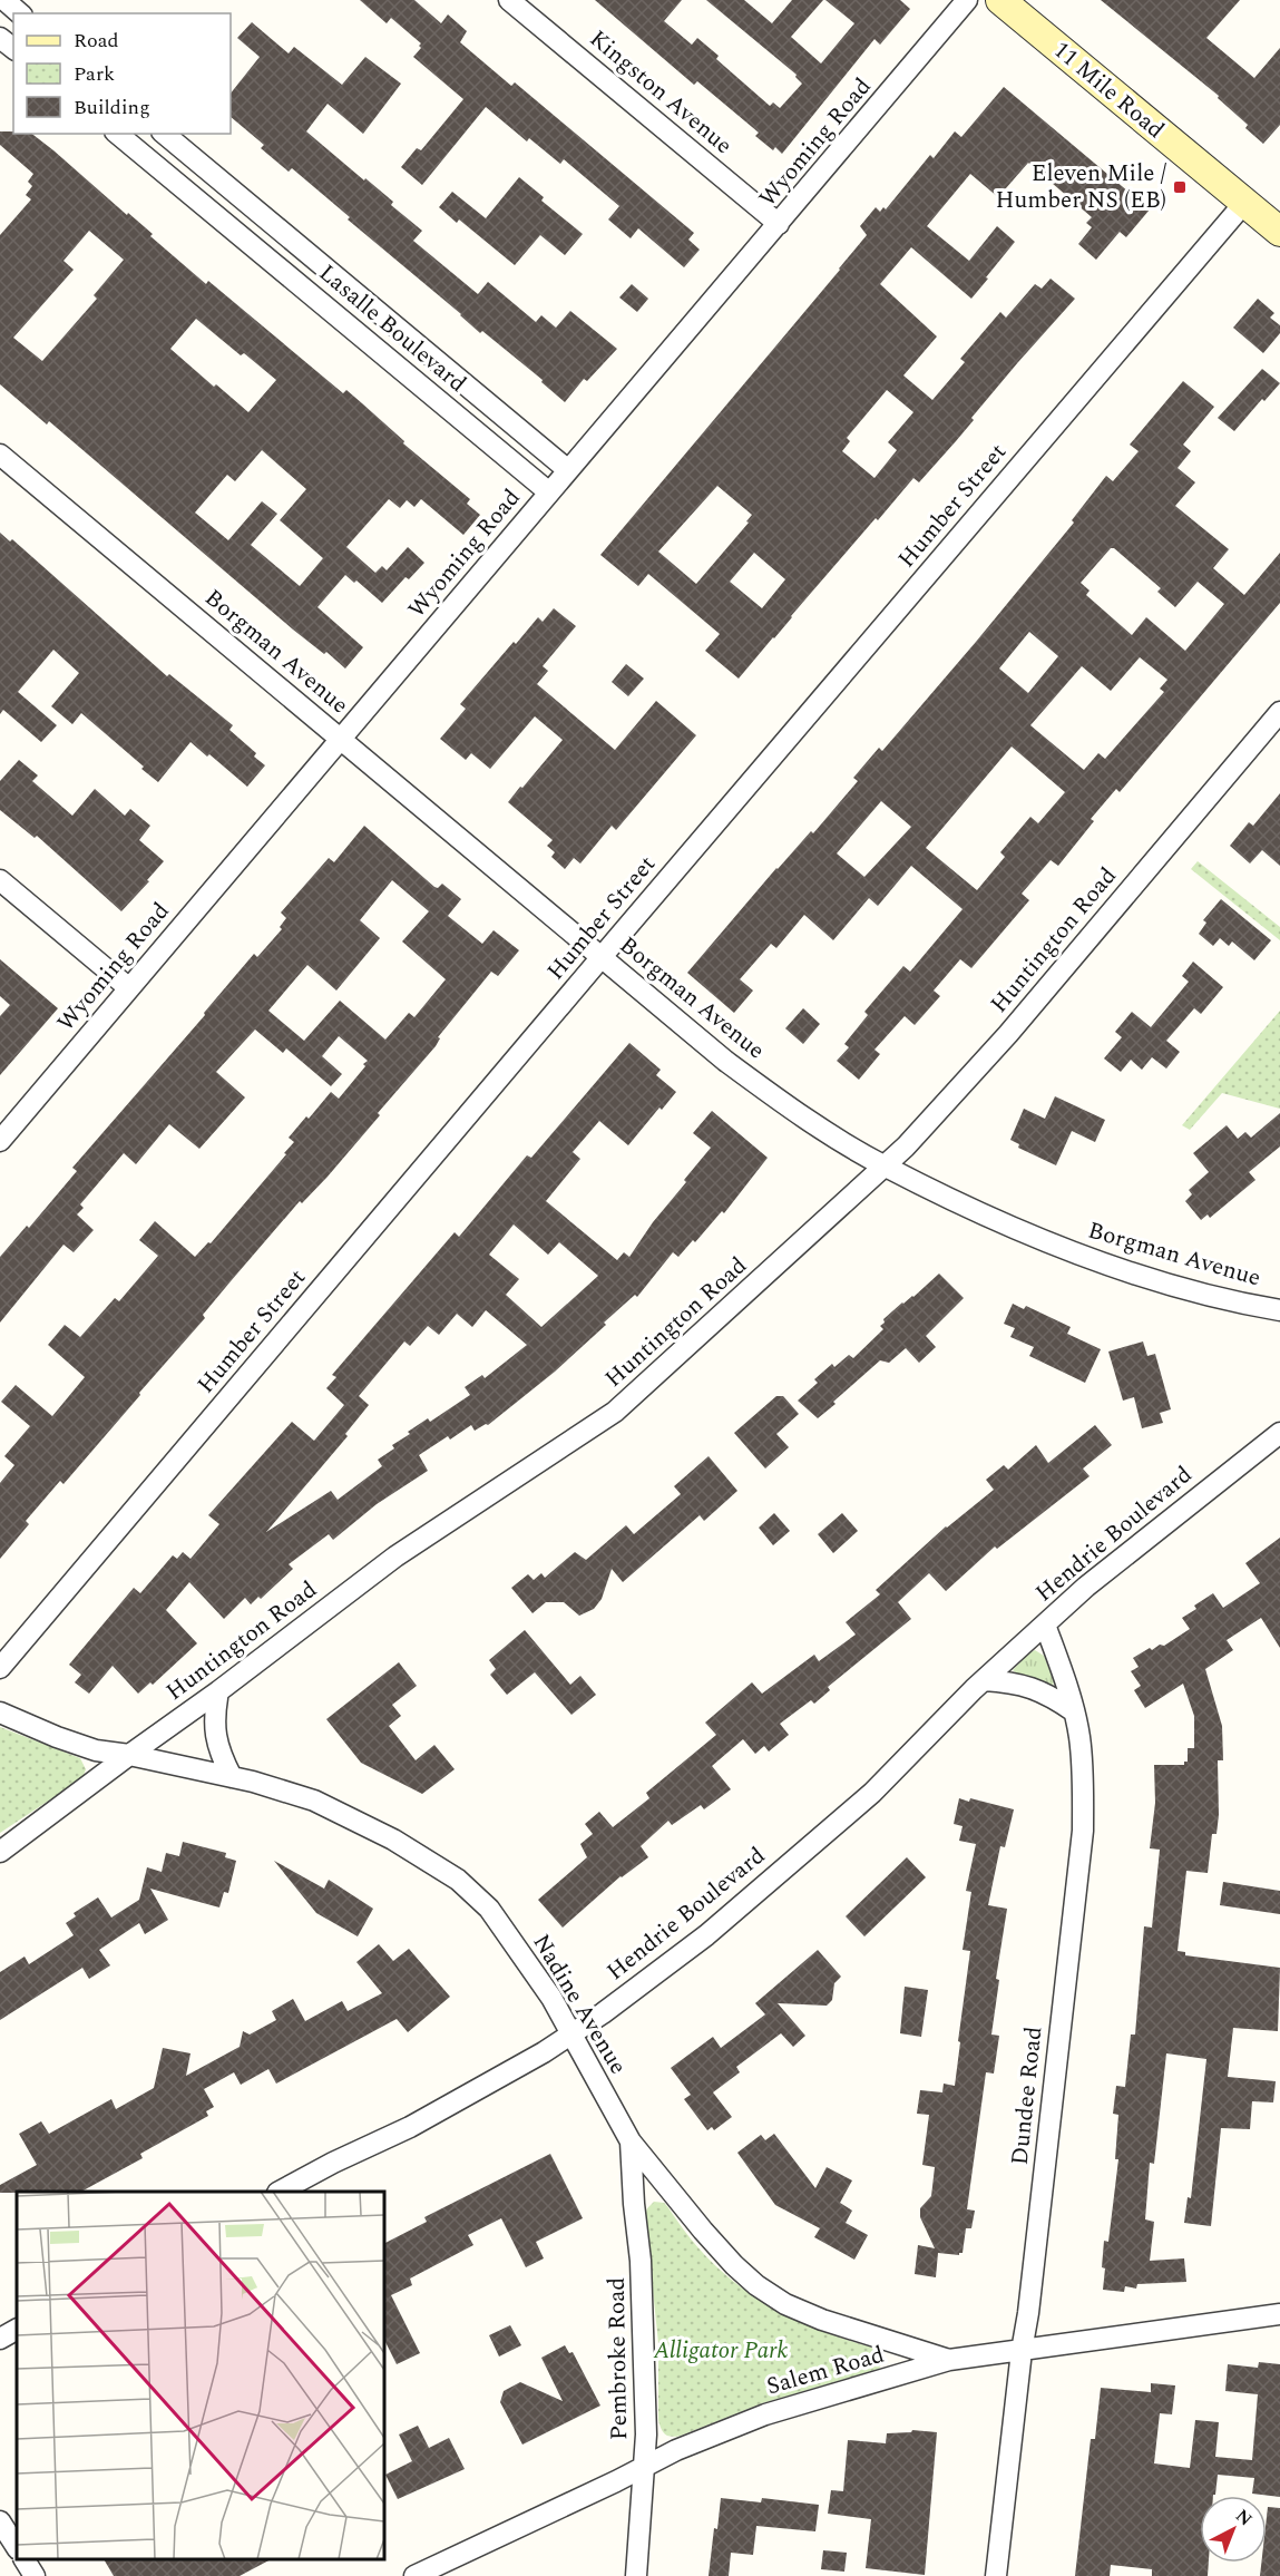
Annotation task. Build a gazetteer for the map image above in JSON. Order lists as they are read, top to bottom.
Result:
{
  "streets": {
    "main road": ["11 Mile Road"],
    "street": [
      "Kingston Avenue",
      "Wyoming Road",
      "Lasalle Boulevard",
      "Humber Street",
      "Borgman Avenue",
      "Huntington Road",
      "Hendrie Boulevard",
      "Nadine Avenue",
      "Dundee Road",
      "Pembroke Road",
      "Salem Road"
    ]
  },
  "crossings": [
    ["11 Mile Road", "Humber Street"],
    ["Kingston Avenue", "Wyoming Road"],
    ["Wyoming Road", "Lasalle Boulevard"],
    ["Wyoming Road", "Borgman Avenue"],
    ["Humber Street", "Borgman Avenue"],
    ["Borgman Avenue", "Huntington Road"],
    ["Huntington Road", "Nadine Avenue"],
    ["Hendrie Boulevard", "Nadine Avenue"],
    ["Hendrie Boulevard", "Dundee Road"],
    ["Nadine Avenue", "Pembroke Road"],
    ["Nadine Avenue", "Salem Road"],
    ["Dundee Road", "Salem Road"],
    ["Pembroke Road", "Salem Road"]
  ],
  "parks": ["Alligator Park"],
  "places": {
    "transit": ["Eleven Mile / Humber NS (EB)"]
  },
  "legend": ["Road", "Park", "Building"],
  "north": "top right"
}
